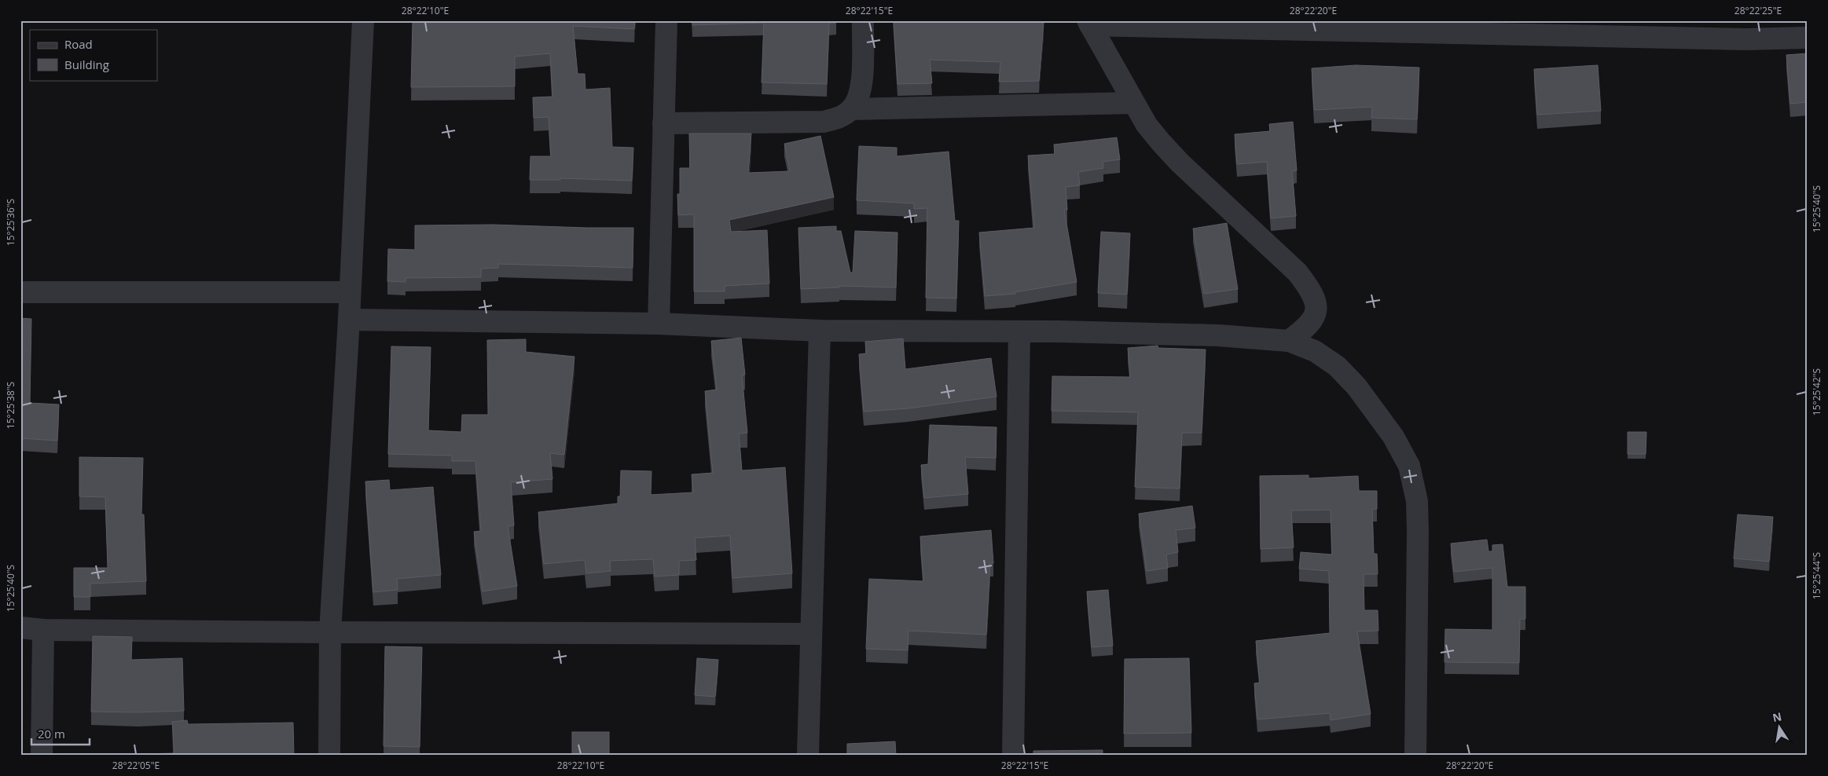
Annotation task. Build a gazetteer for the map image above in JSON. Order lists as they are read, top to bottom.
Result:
{
  "legend": ["Road", "Building"],
  "scale_bar": "20 m",
  "north": "top",
  "coordinates": [
    "28°22'10\"E",
    "28°22'15\"E",
    "28°22'20\"E",
    "28°22'25\"E",
    "15°25'40\"S",
    "15°25'36\"S",
    "15°25'42\"S",
    "15°25'38\"S",
    "15°25'44\"S",
    "28°22'05\"E"
  ]
}
